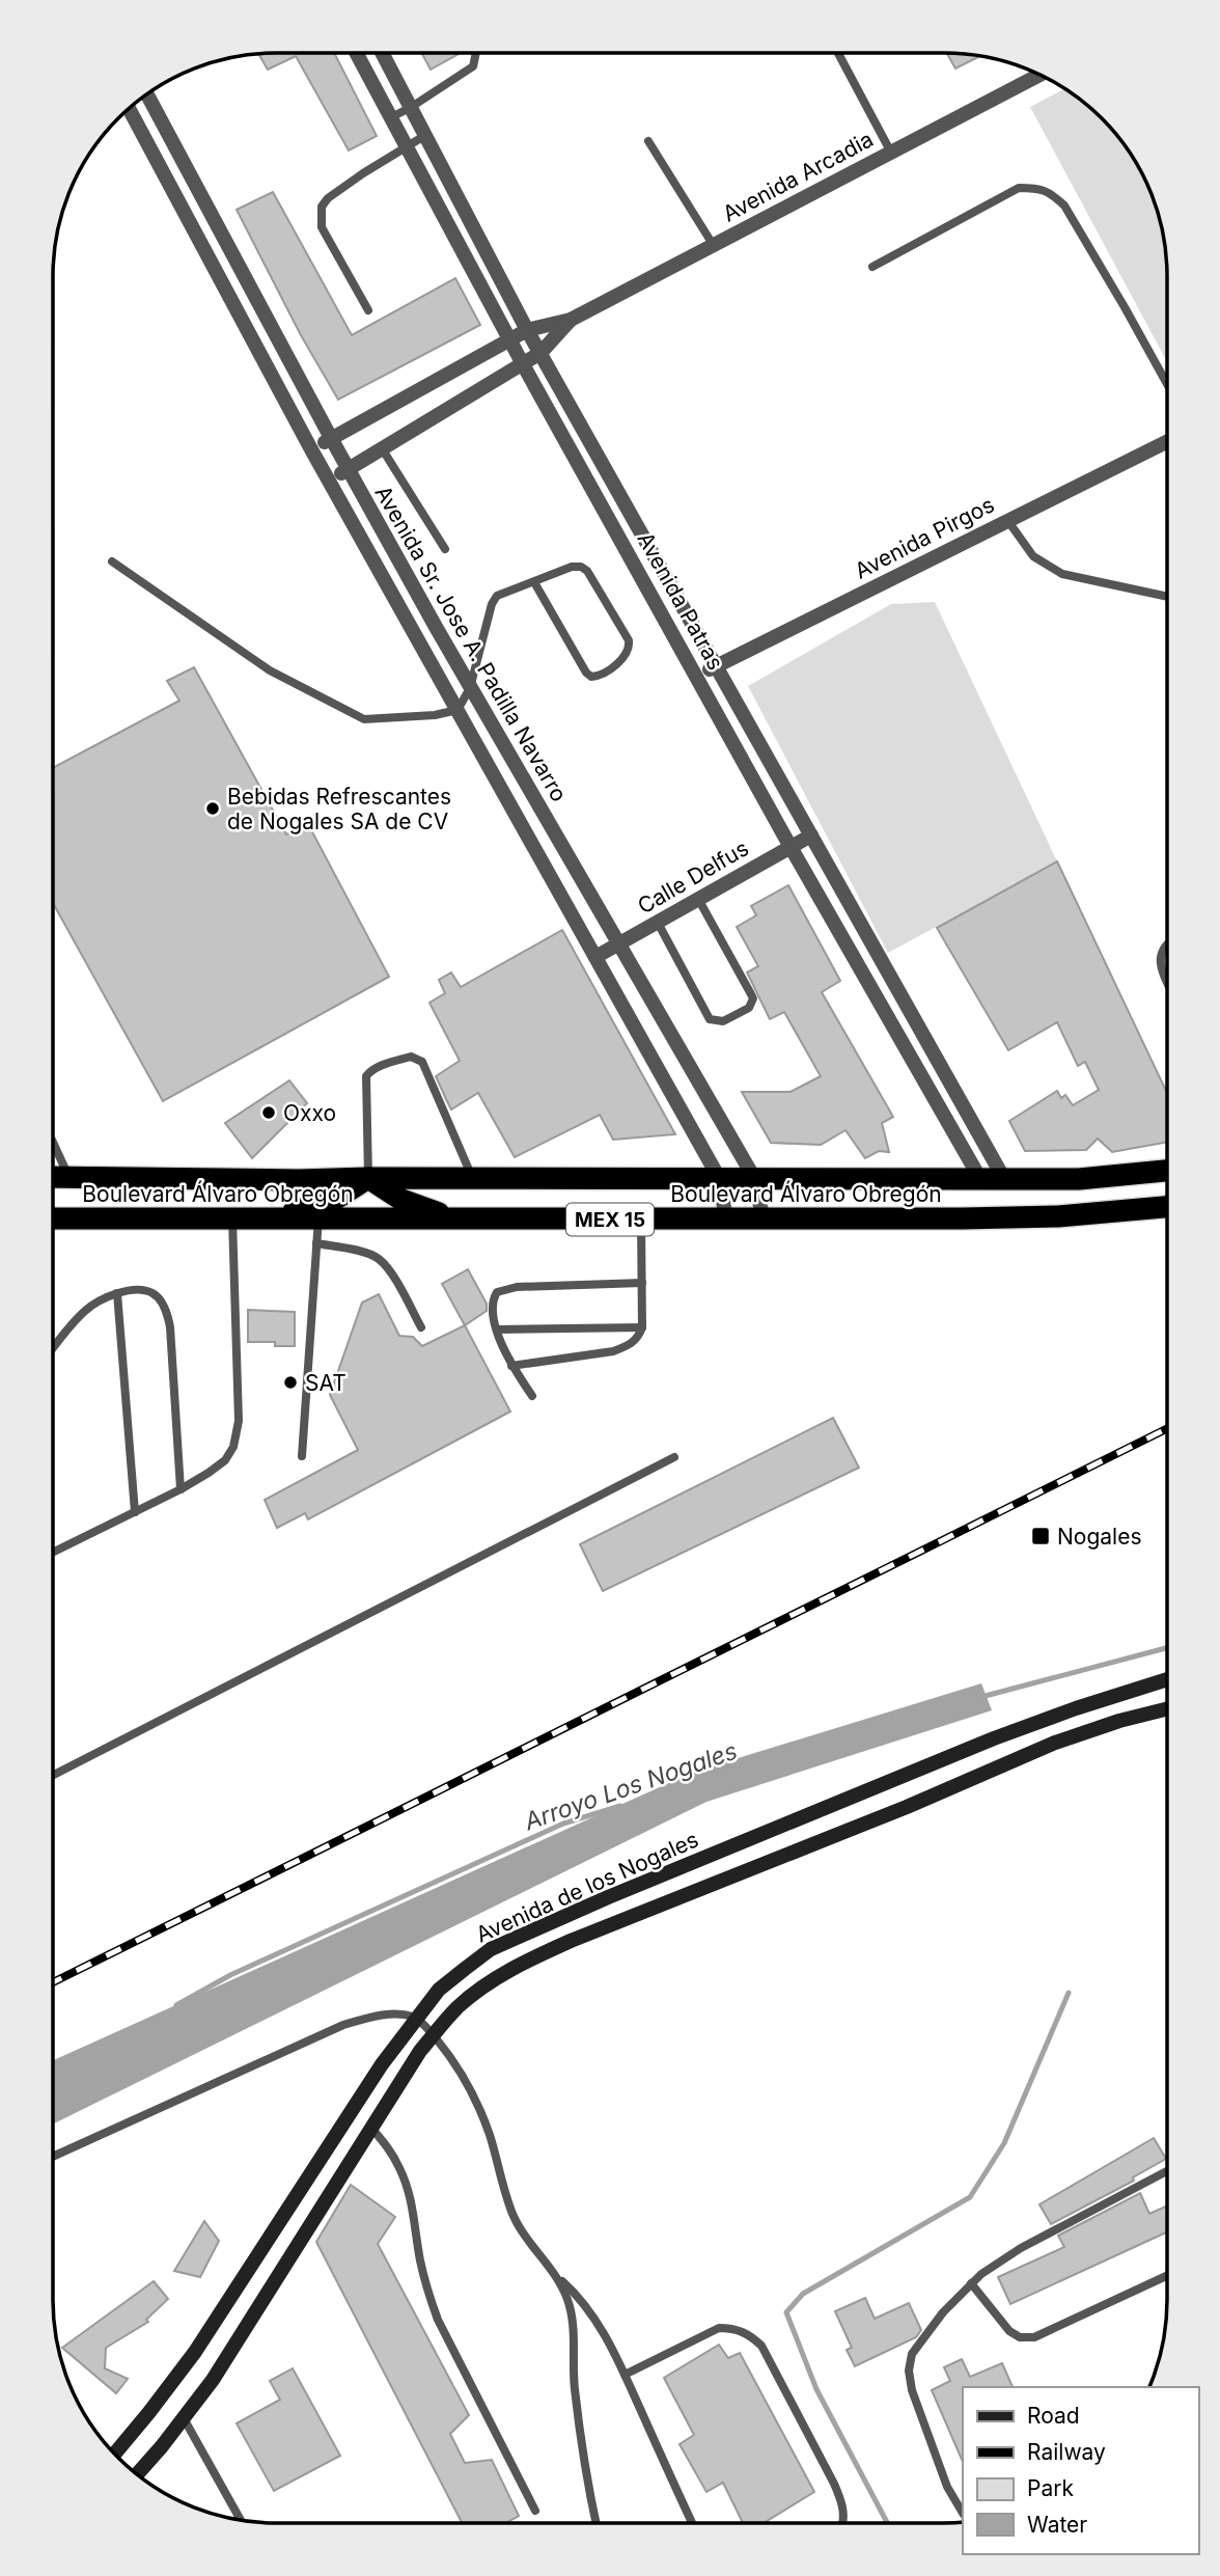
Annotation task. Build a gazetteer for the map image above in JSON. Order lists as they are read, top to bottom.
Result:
{
  "streets": {
    "highway": ["Boulevard Álvaro Obregón", "MEX 15"],
    "main road": ["Avenida de los Nogales"],
    "street": [
      "Avenida Arcadia",
      "Avenida Pirgos",
      "Avenida Patras",
      "Avenida Sr. Jose A. Padilla Navarro",
      "Calle Delfus"
    ]
  },
  "crossings": [
    ["Avenida Arcadia", "Avenida Patras"],
    ["Avenida Arcadia", "Avenida Sr. Jose A. Padilla Navarro"],
    ["Avenida Pirgos", "Avenida Patras"],
    ["Avenida Patras", "Calle Delfus"],
    ["Avenida Patras", "Boulevard Álvaro Obregón"],
    ["Avenida Sr. Jose A. Padilla Navarro", "Calle Delfus"],
    ["Avenida Sr. Jose A. Padilla Navarro", "Boulevard Álvaro Obregón"]
  ],
  "water": ["Arroyo Los Nogales"],
  "places": {
    "other": ["Bebidas Refrescantes de Nogales SA de CV", "Oxxo", "SAT"],
    "transit": ["Nogales"]
  },
  "legend": [
    "Road",
    "Railway",
    "Park",
    "Water"
  ]
}
